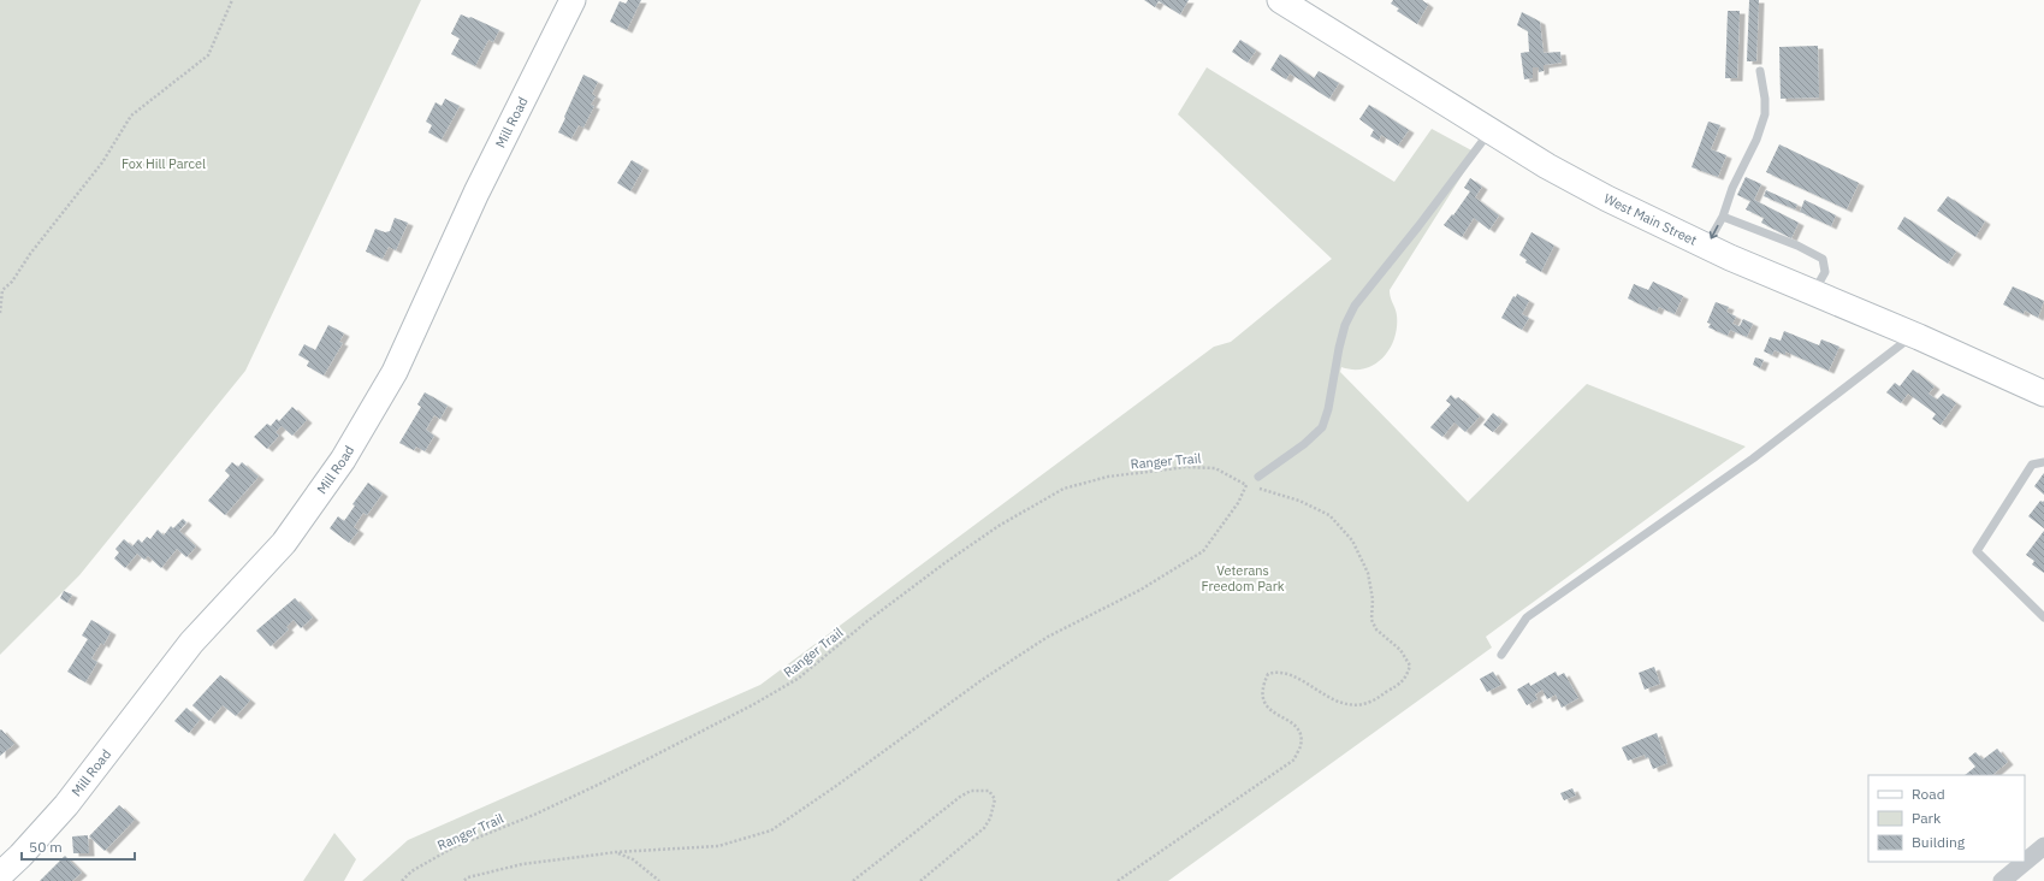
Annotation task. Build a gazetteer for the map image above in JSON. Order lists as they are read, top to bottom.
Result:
{
  "streets": {
    "street": ["Mill Road", "West Main Street"],
    "path": ["Ranger Trail"]
  },
  "parks": ["Fox Hill Parcel", "Veterans Freedom Park"],
  "legend": ["Road", "Park", "Building"],
  "scale_bar": "50 m"
}
